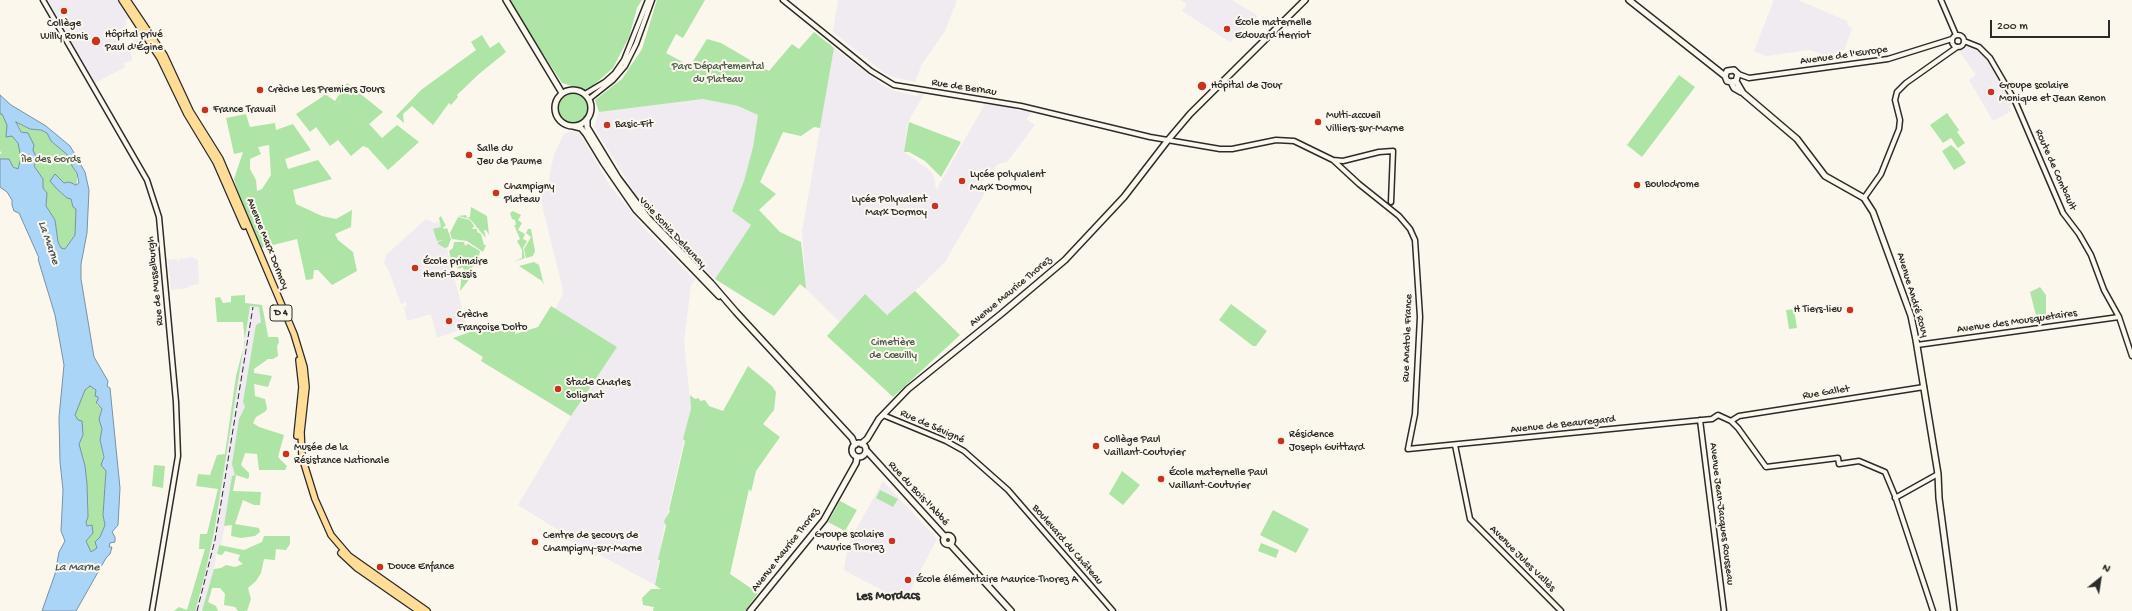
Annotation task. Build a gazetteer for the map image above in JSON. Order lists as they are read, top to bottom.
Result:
{
  "streets": {
    "main road": [
      "Voie Sonia Delaunay",
      "Avenue Marx Dormoy",
      "Avenue Maurice Thorez",
      "Avenue André Rouy",
      "D 4",
      "Rue du Bois-l'Abbé"
    ],
    "street": [
      "Avenue de l'Europe",
      "Rue de Bernau",
      "Route de Combault",
      "Rue de Musselburgh",
      "Avenue des Mousquetaires",
      "Rue Anatole France",
      "Rue Gallet",
      "Avenue de Beauregard",
      "Rue de Sévigné",
      "Avenue Jean-Jacques Rousseau",
      "Boulevard du Château",
      "Avenue Jules Vallès"
    ]
  },
  "crossings": [
    ["Avenue de l'Europe", "Route de Combault"],
    ["Rue de Bernau", "Avenue Maurice Thorez"],
    ["Rue de Bernau", "Rue Anatole France"],
    ["Route de Combault", "Avenue des Mousquetaires"],
    ["Avenue Maurice Thorez", "Rue de Sévigné"],
    ["Avenue Maurice Thorez", "Rue du Bois-l'Abbé"],
    ["Avenue André Rouy", "Avenue des Mousquetaires"],
    ["Avenue André Rouy", "Rue Gallet"],
    ["Rue Anatole France", "Avenue de Beauregard"],
    ["Rue Gallet", "Avenue de Beauregard"],
    ["Avenue de Beauregard", "Avenue Jean-Jacques Rousseau"],
    ["Avenue de Beauregard", "Avenue Jules Vallès"],
    ["Rue de Sévigné", "Boulevard du Château"]
  ],
  "districts": ["Les Mordacs"],
  "water": ["La Marne"],
  "parks": ["Parc Départemental du Plateau", "île des Gords", "Cimetière de Cœuilly"],
  "places": [
    "Collège Willy Ronis",
    "École maternelle Edouard Herriot",
    "Hôpital privé Paul d'Égine",
    "Hôpital de Jour",
    "Crèche Les Premiers Jours",
    "Groupe scolaire Monique et Jean Renon",
    "France Travail",
    "Multi-accueil Villiers-sur-Marne",
    "Basic-Fit",
    "Salle du Jeu de Paume",
    "Lycée polyvalent Marx Dormoy",
    "Boulodrome",
    "Champigny Plateau",
    "Lycée Polyvalent Marx Dormoy",
    "École primaire Henri-Bassis",
    "H Tiers-lieu",
    "Crèche Françoise Dolto",
    "Stade Charles Solignat",
    "Résidence Joseph Guittard",
    "Collège Paul Vaillant-Couturier",
    "Musée de la Résistance Nationale",
    "École maternelle Paul Vaillant-Couturier",
    "Groupe scolaire Maurice Thorez",
    "Centre de secours de Champigny-sur-Marne",
    "Douce Enfance",
    "École élémentaire Maurice-Thorez A"
  ],
  "scale_bar": "200 m",
  "north": "top right"
}
